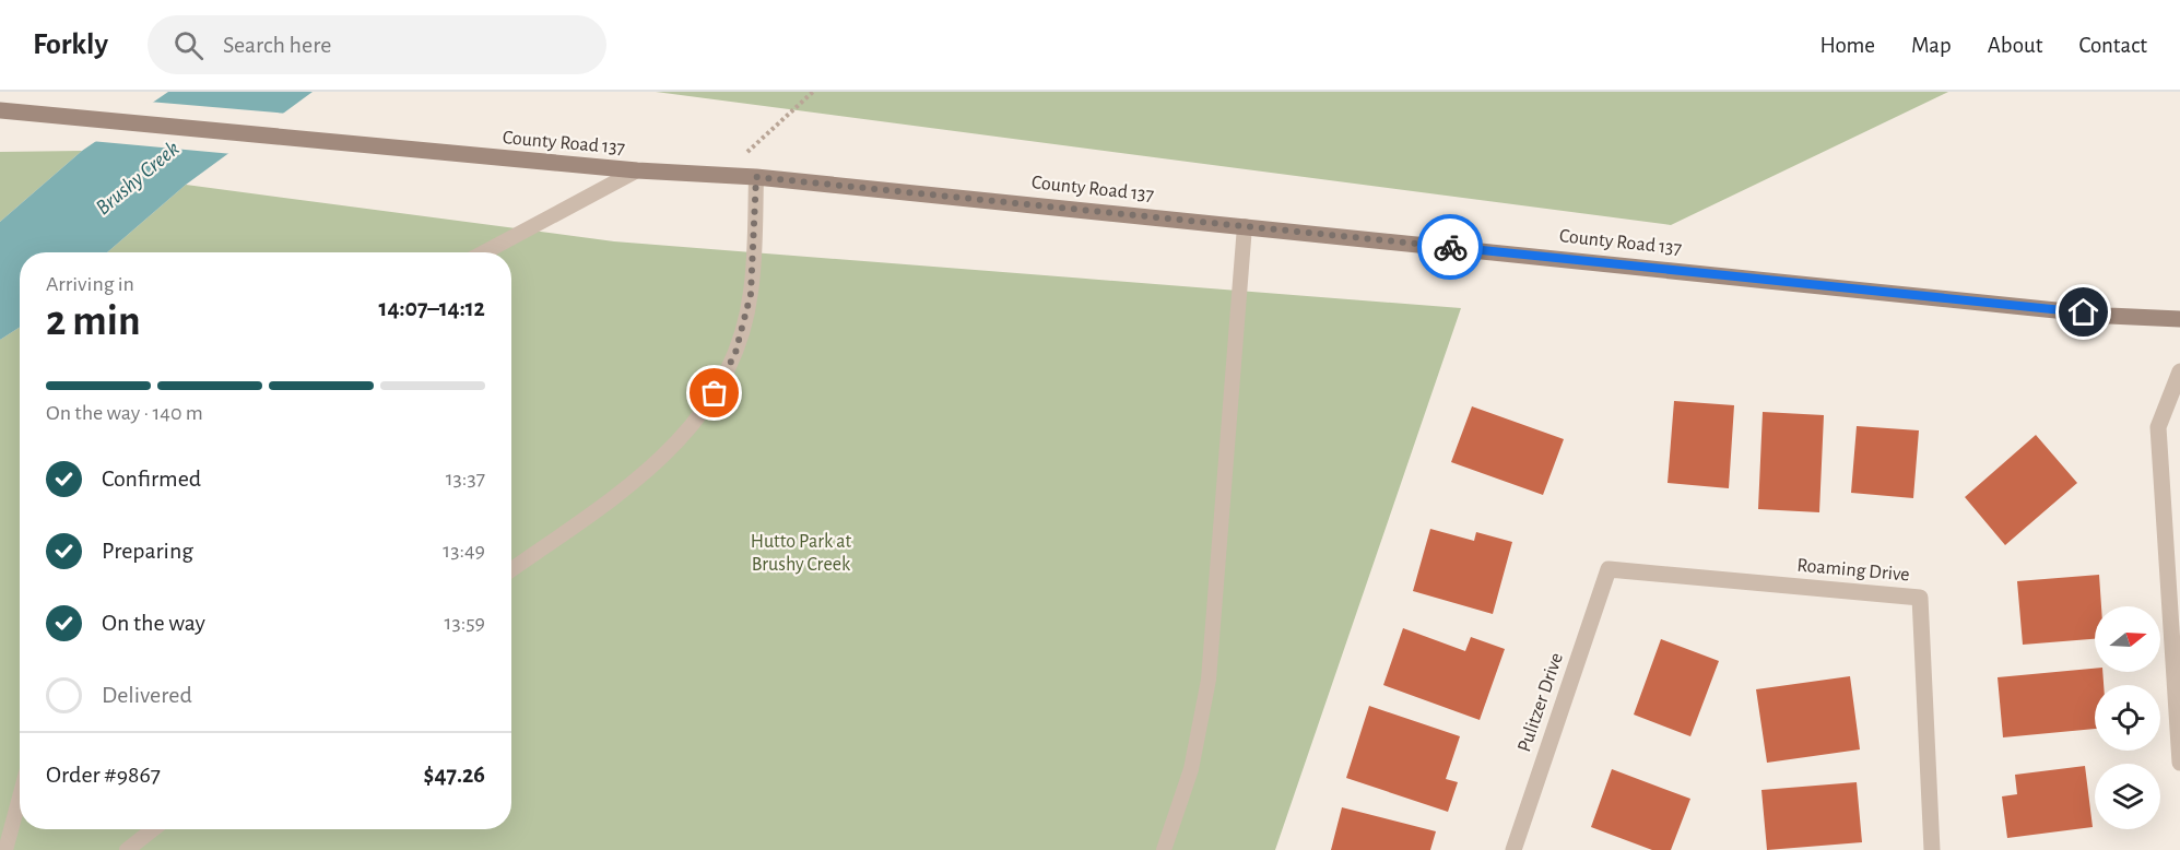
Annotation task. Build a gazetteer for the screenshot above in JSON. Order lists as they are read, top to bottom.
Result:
{
  "streets": {
    "street": ["County Road 137", "Roaming Drive", "Pulitzer Drive"]
  },
  "crossings": [
    ["Roaming Drive", "Pulitzer Drive"]
  ],
  "water": ["Brushy Creek"],
  "parks": ["Hutto Park at Brushy Creek"],
  "north": "right",
  "page": {
    "header": "Forkly",
    "search": "Search here",
    "nav": [
      "Home",
      "Map",
      "About",
      "Contact"
    ],
    "heading": ["2 min", "Arriving in", "14:07–14:12"],
    "panel": ["Order #9867", "$47.26"],
    "bar": "On the way · 140 m",
    "list": [
      ["Confirmed", "13:37"],
      ["Preparing", "13:49"],
      ["On the way", "13:59"],
      "Delivered"
    ]
  }
}
